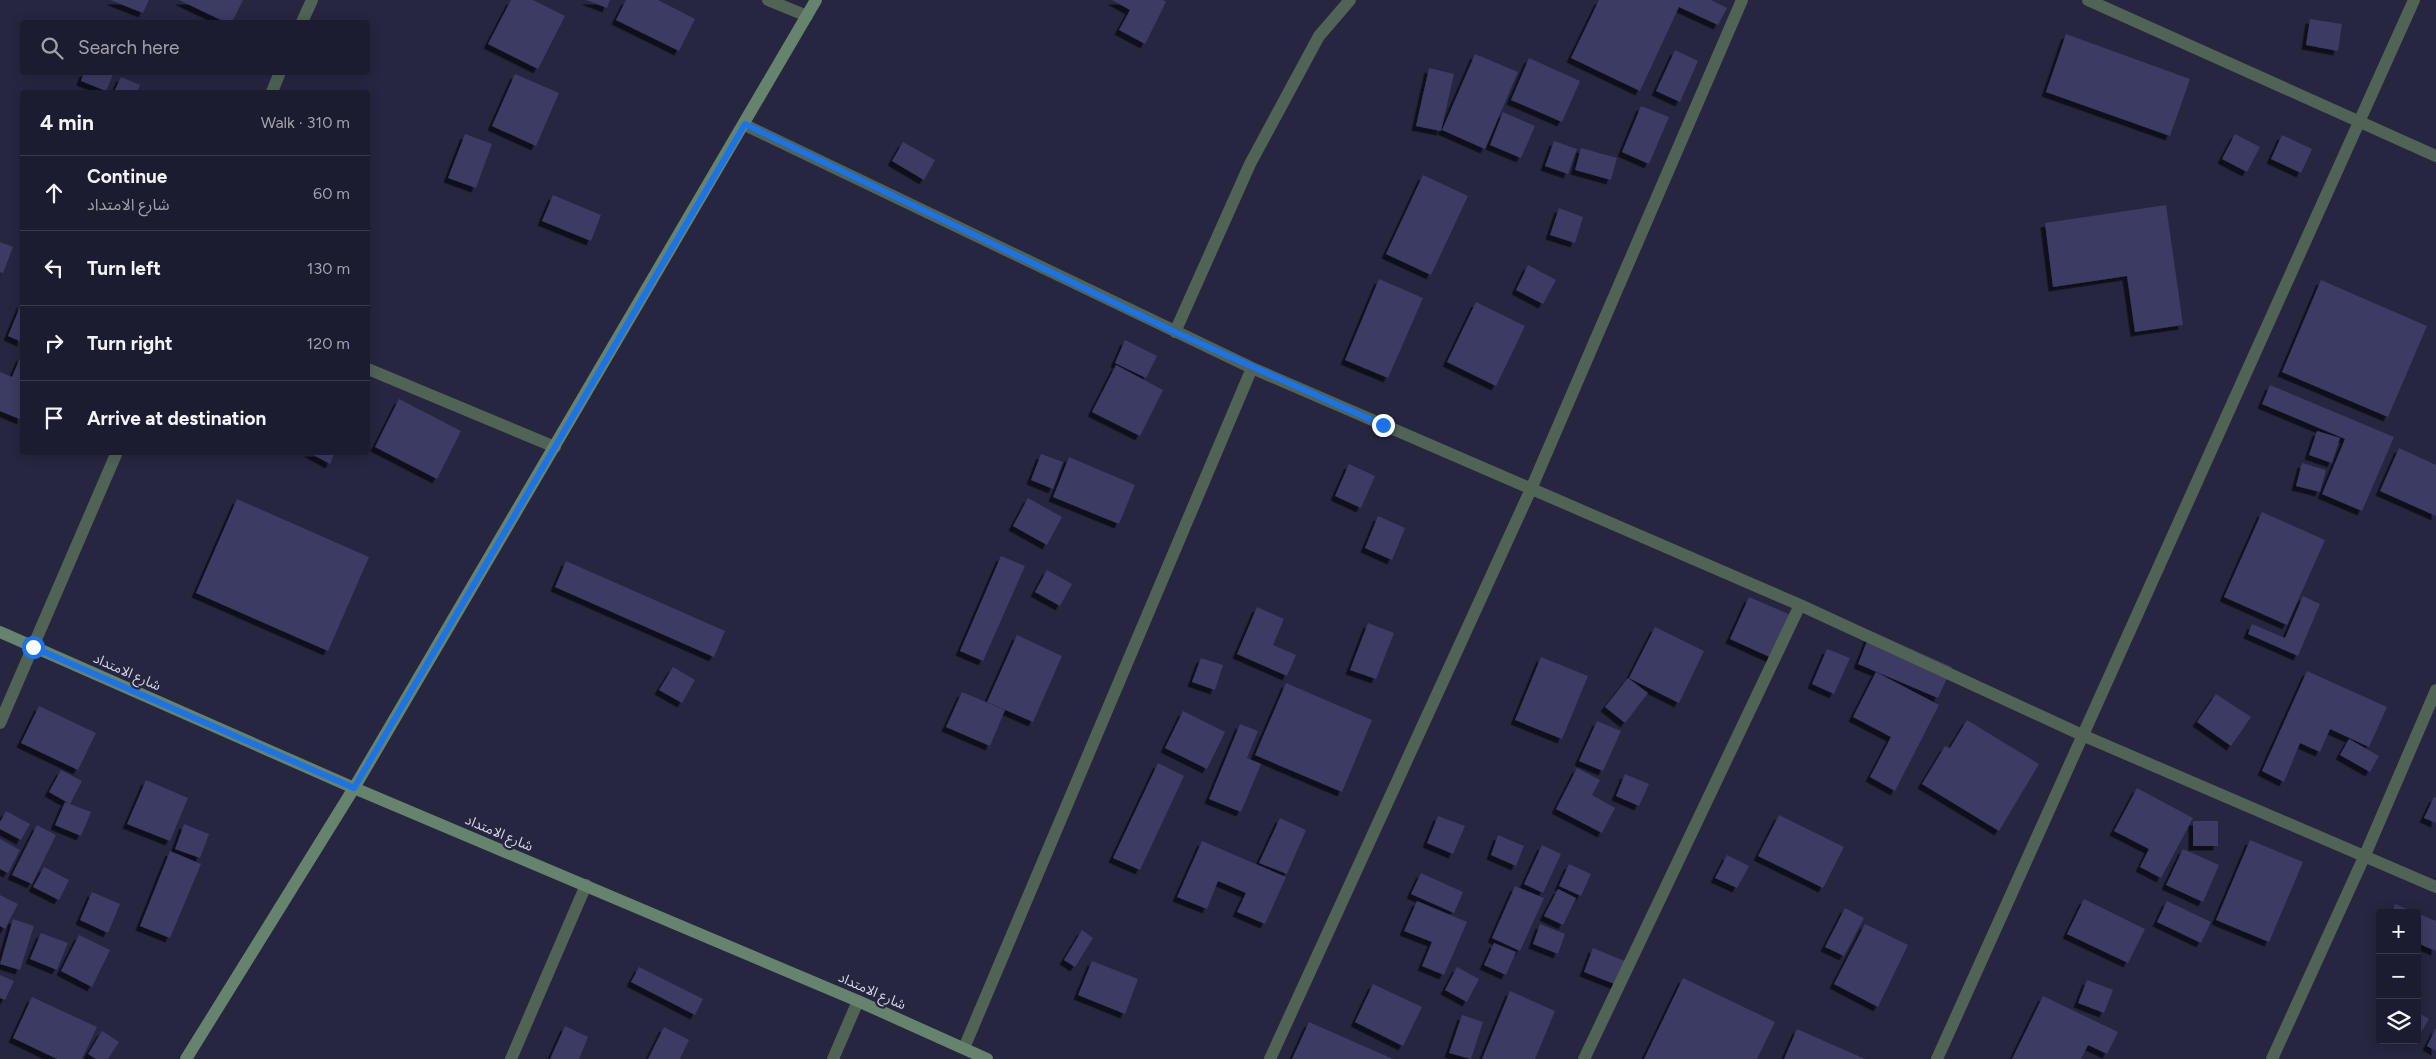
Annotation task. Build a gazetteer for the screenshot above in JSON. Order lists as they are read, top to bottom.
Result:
{
  "streets": {
    "street": ["شارع الامتداد"]
  },
  "page": {
    "search": "Search here",
    "heading": ["4 min", "Walk · 310 m"],
    "list": [
      ["Continue", "شارع الامتداد", "60 m"],
      ["Turn left", "130 m"],
      ["Turn right", "120 m"],
      "Arrive at destination"
    ],
    "map_buttons": ["+", "−"]
  }
}
